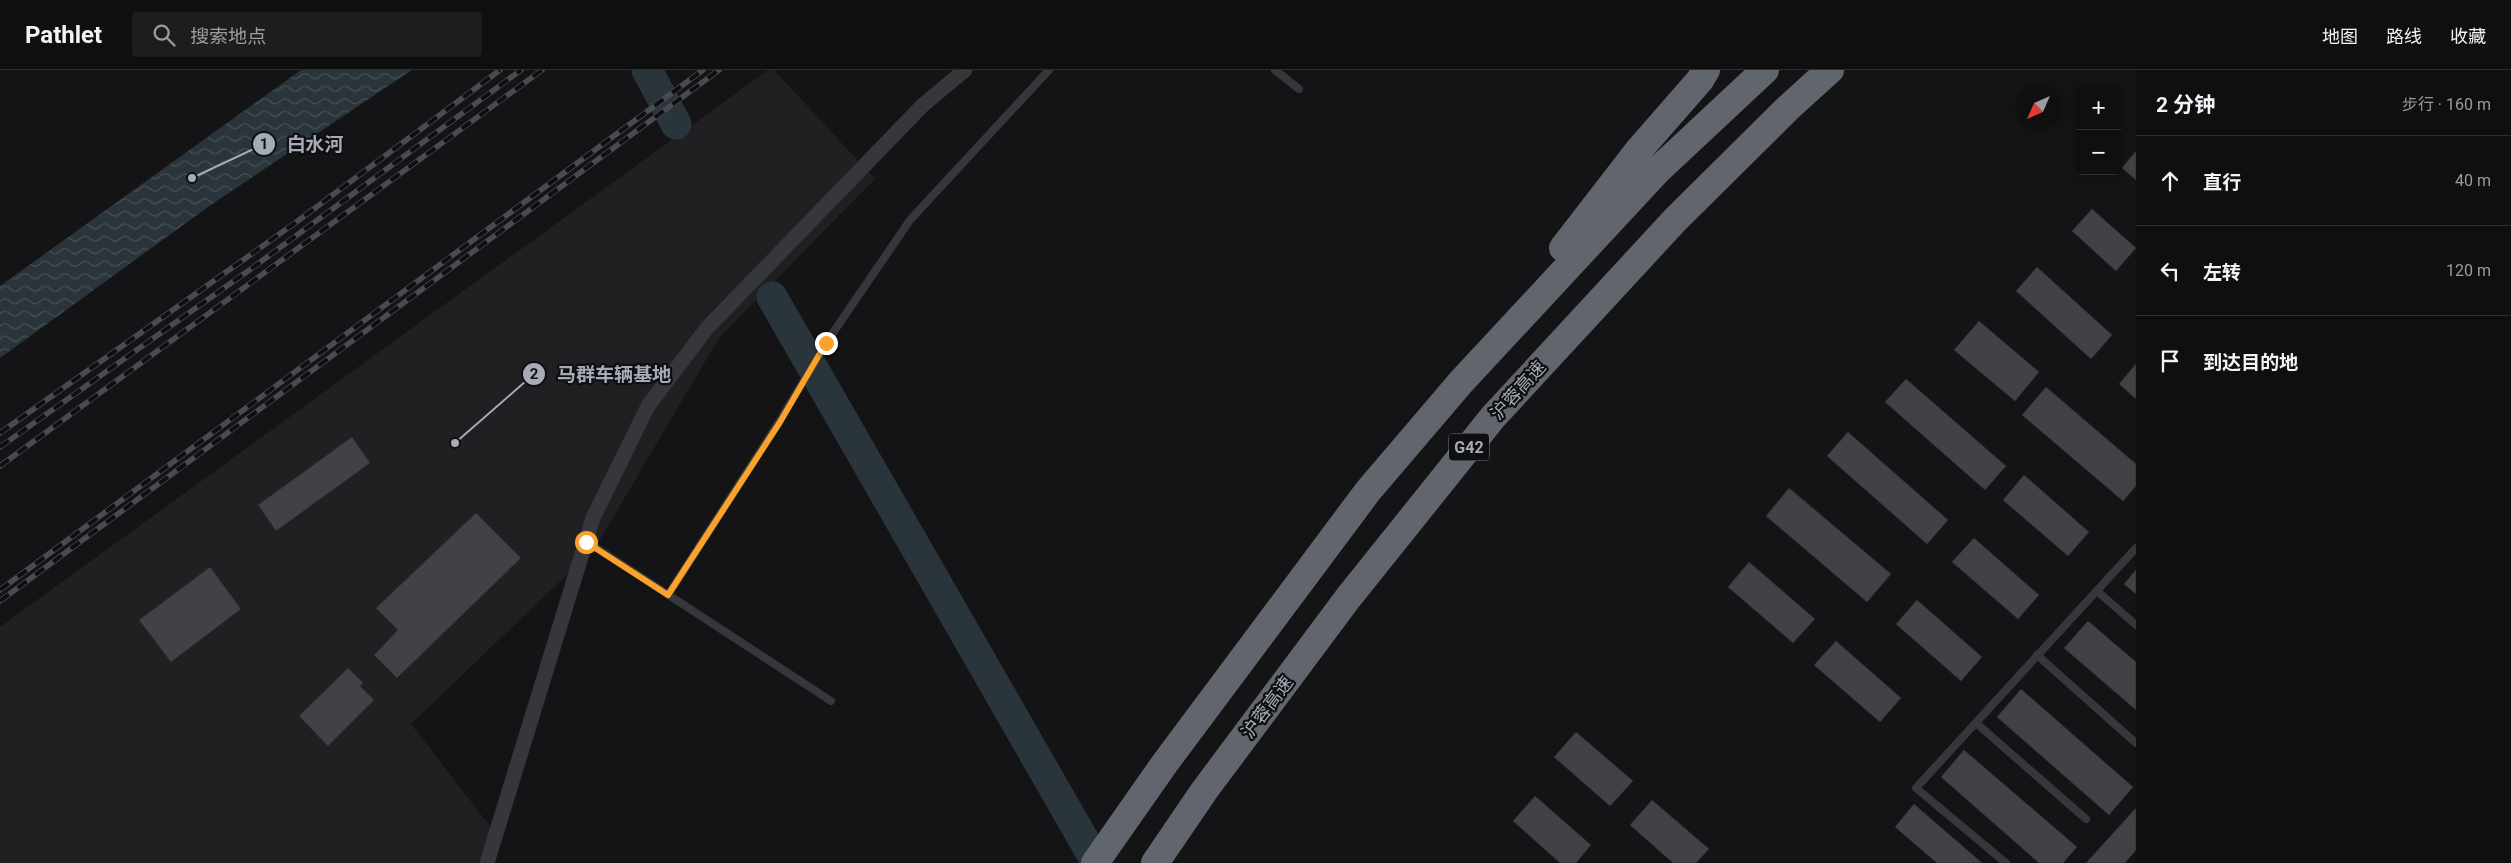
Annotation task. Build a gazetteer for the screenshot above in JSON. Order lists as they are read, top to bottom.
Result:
{
  "streets": {
    "highway": ["沪蓉高速", "G42"]
  },
  "places": ["白水河", "马群车辆基地"],
  "north": "bottom left",
  "page": {
    "header": "Pathlet",
    "search": "搜索地点",
    "nav": ["地图", "路线", "收藏"],
    "heading": ["2 分钟", "步行 · 160 m"],
    "map_buttons": ["+", "−"],
    "list": [
      ["直行", "40 m"],
      ["左转", "120 m"],
      "到达目的地"
    ]
  }
}
